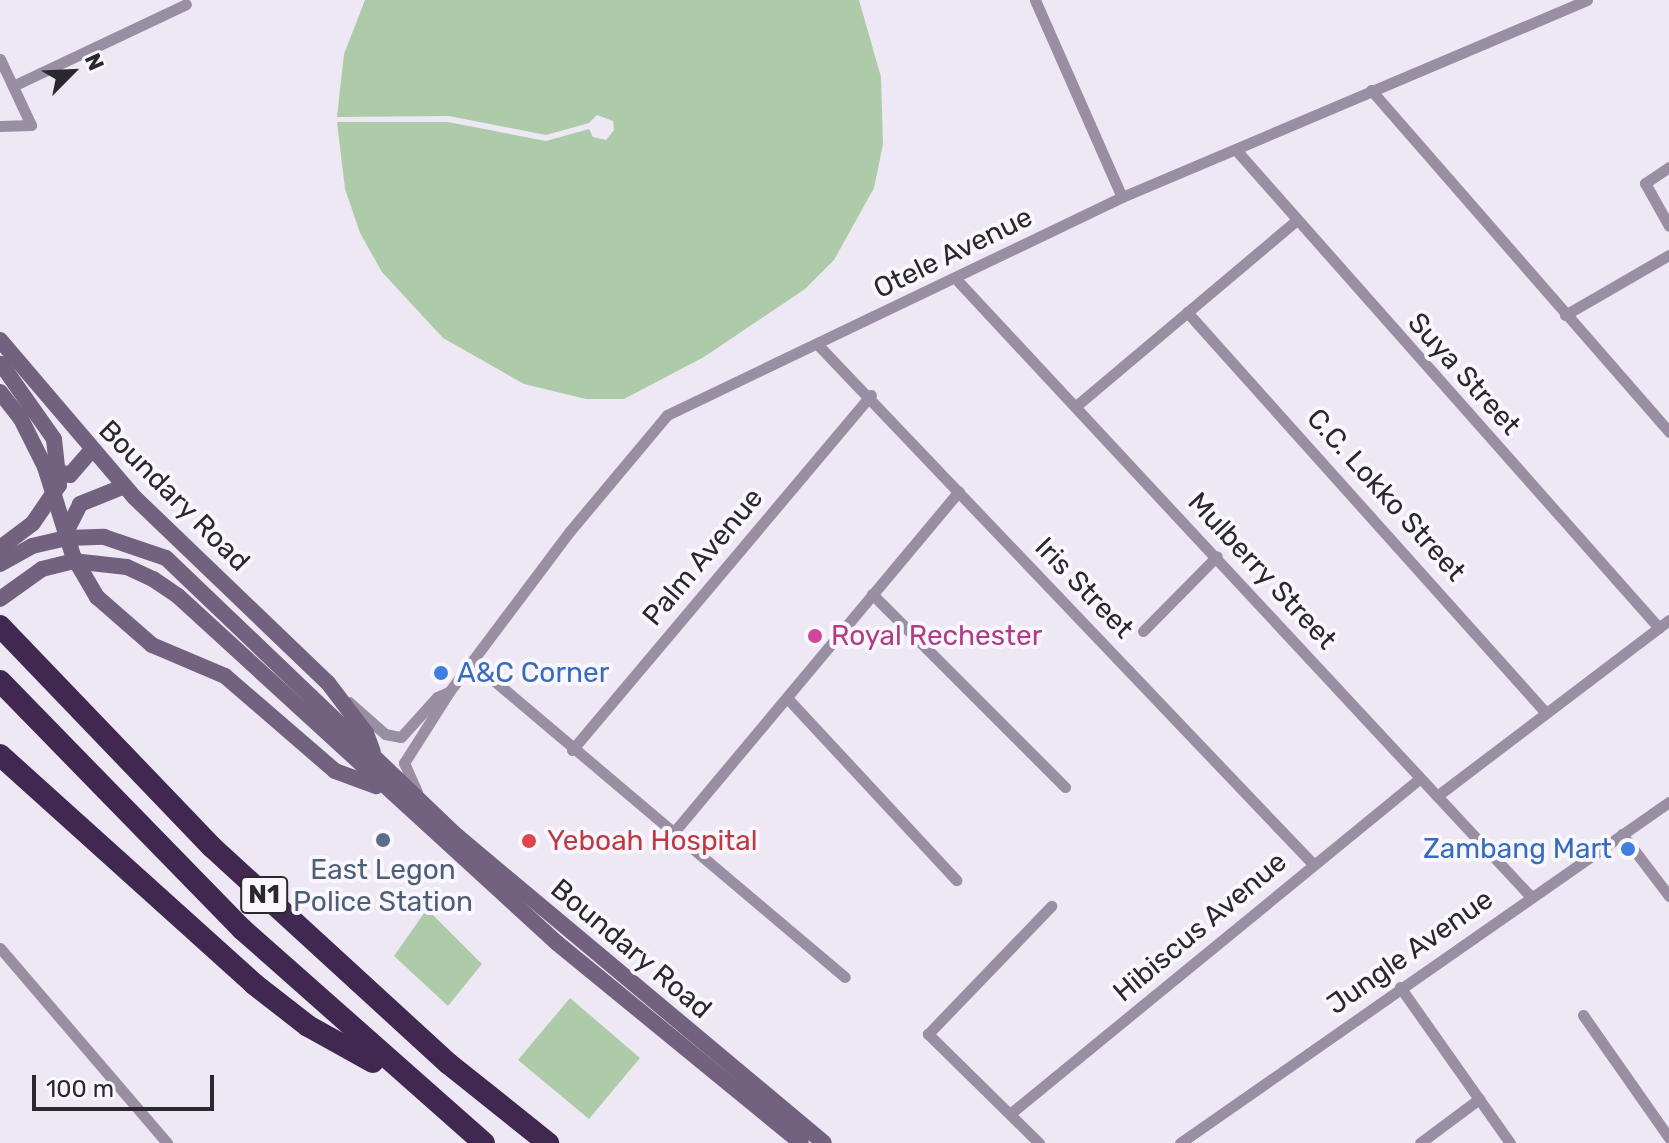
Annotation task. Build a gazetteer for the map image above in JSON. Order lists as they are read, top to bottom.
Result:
{
  "streets": {
    "highway": ["N1"],
    "main road": ["Boundary Road"],
    "street": [
      "Otele Avenue",
      "Suya Street",
      "C.C. Lokko Street",
      "Palm Avenue",
      "Mulberry Street",
      "Iris Street",
      "Hibiscus Avenue",
      "Jungle Avenue"
    ]
  },
  "crossings": [
    ["Otele Avenue", "Suya Street"],
    ["Otele Avenue", "Boundary Road"],
    ["Otele Avenue", "Mulberry Street"],
    ["Otele Avenue", "Iris Street"],
    ["Palm Avenue", "Iris Street"],
    ["Mulberry Street", "Hibiscus Avenue"],
    ["Mulberry Street", "Jungle Avenue"],
    ["Iris Street", "Hibiscus Avenue"]
  ],
  "places": [
    "Royal Rechester",
    "A&C Corner",
    "East Legon Police Station",
    "Yeboah Hospital",
    "Zambang Mart"
  ],
  "scale_bar": "100 m",
  "north": "top right"
}
